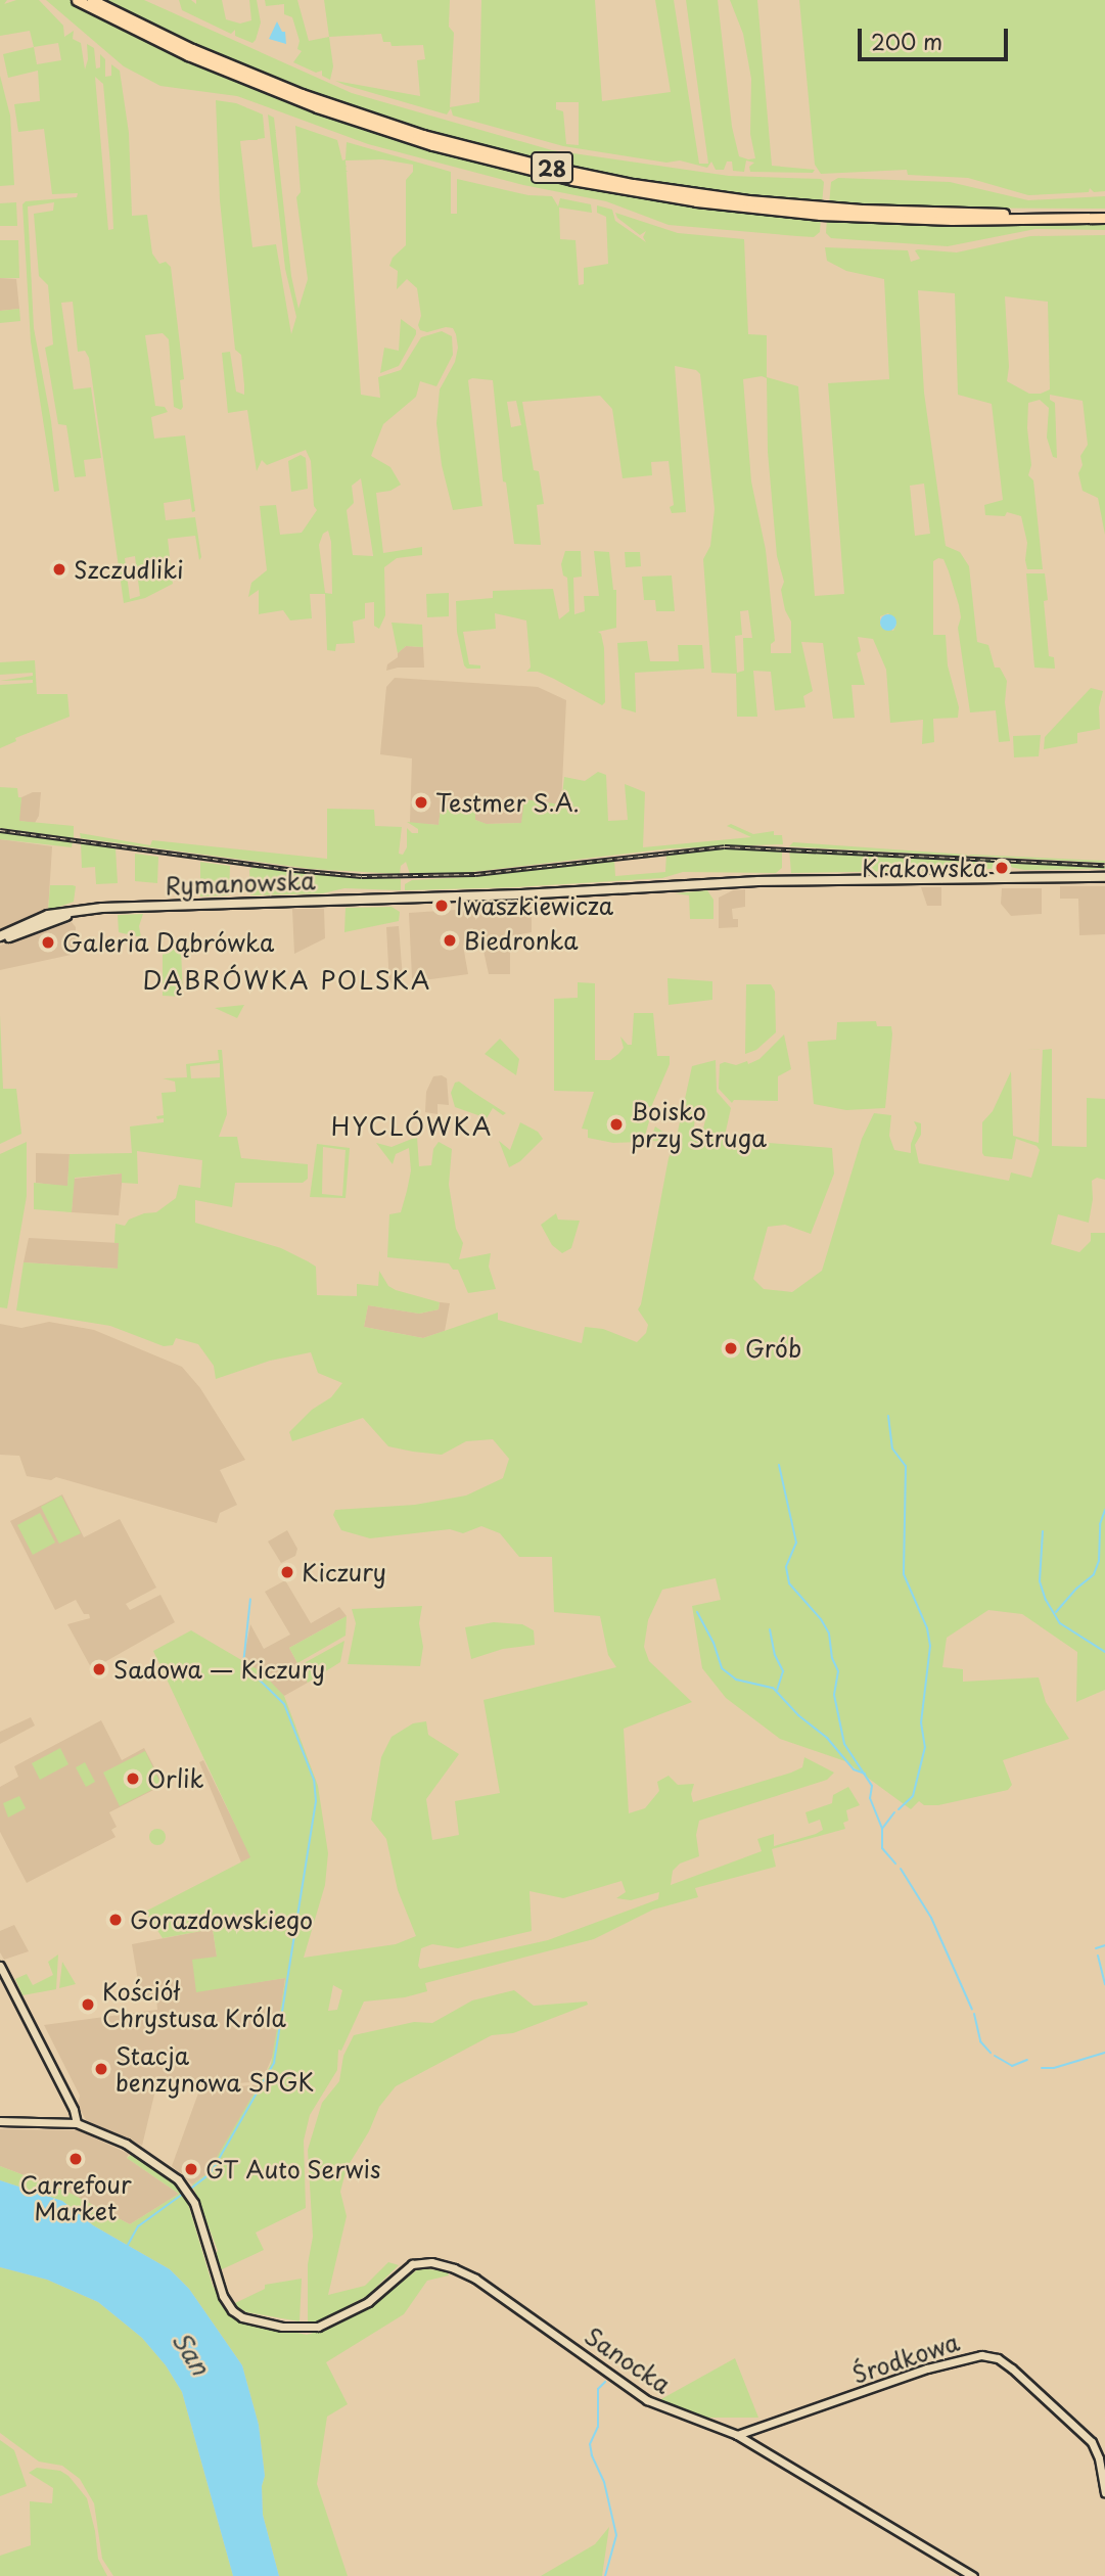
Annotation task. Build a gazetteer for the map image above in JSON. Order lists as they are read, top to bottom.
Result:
{
  "streets": {
    "main road": ["28", "Rymanowska"],
    "street": ["Środkowa", "Sanocka"]
  },
  "crossings": [
    ["Środkowa", "Sanocka"]
  ],
  "districts": ["DĄBRÓWKA POLSKA", "HYCLÓWKA"],
  "water": ["San"],
  "places": [
    "Szczudliki",
    "Testmer S.A.",
    "Krakowska",
    "Iwaszkiewicza",
    "Biedronka",
    "Galeria Dąbrówka",
    "Boisko przy Struga",
    "Grób",
    "Kiczury",
    "Sadowa — Kiczury",
    "Orlik",
    "Gorazdowskiego",
    "Kościół Chrystusa Króla",
    "Stacja benzynowa SPGK",
    "Carrefour Market",
    "GT Auto Serwis"
  ],
  "scale_bar": "200 m"
}
